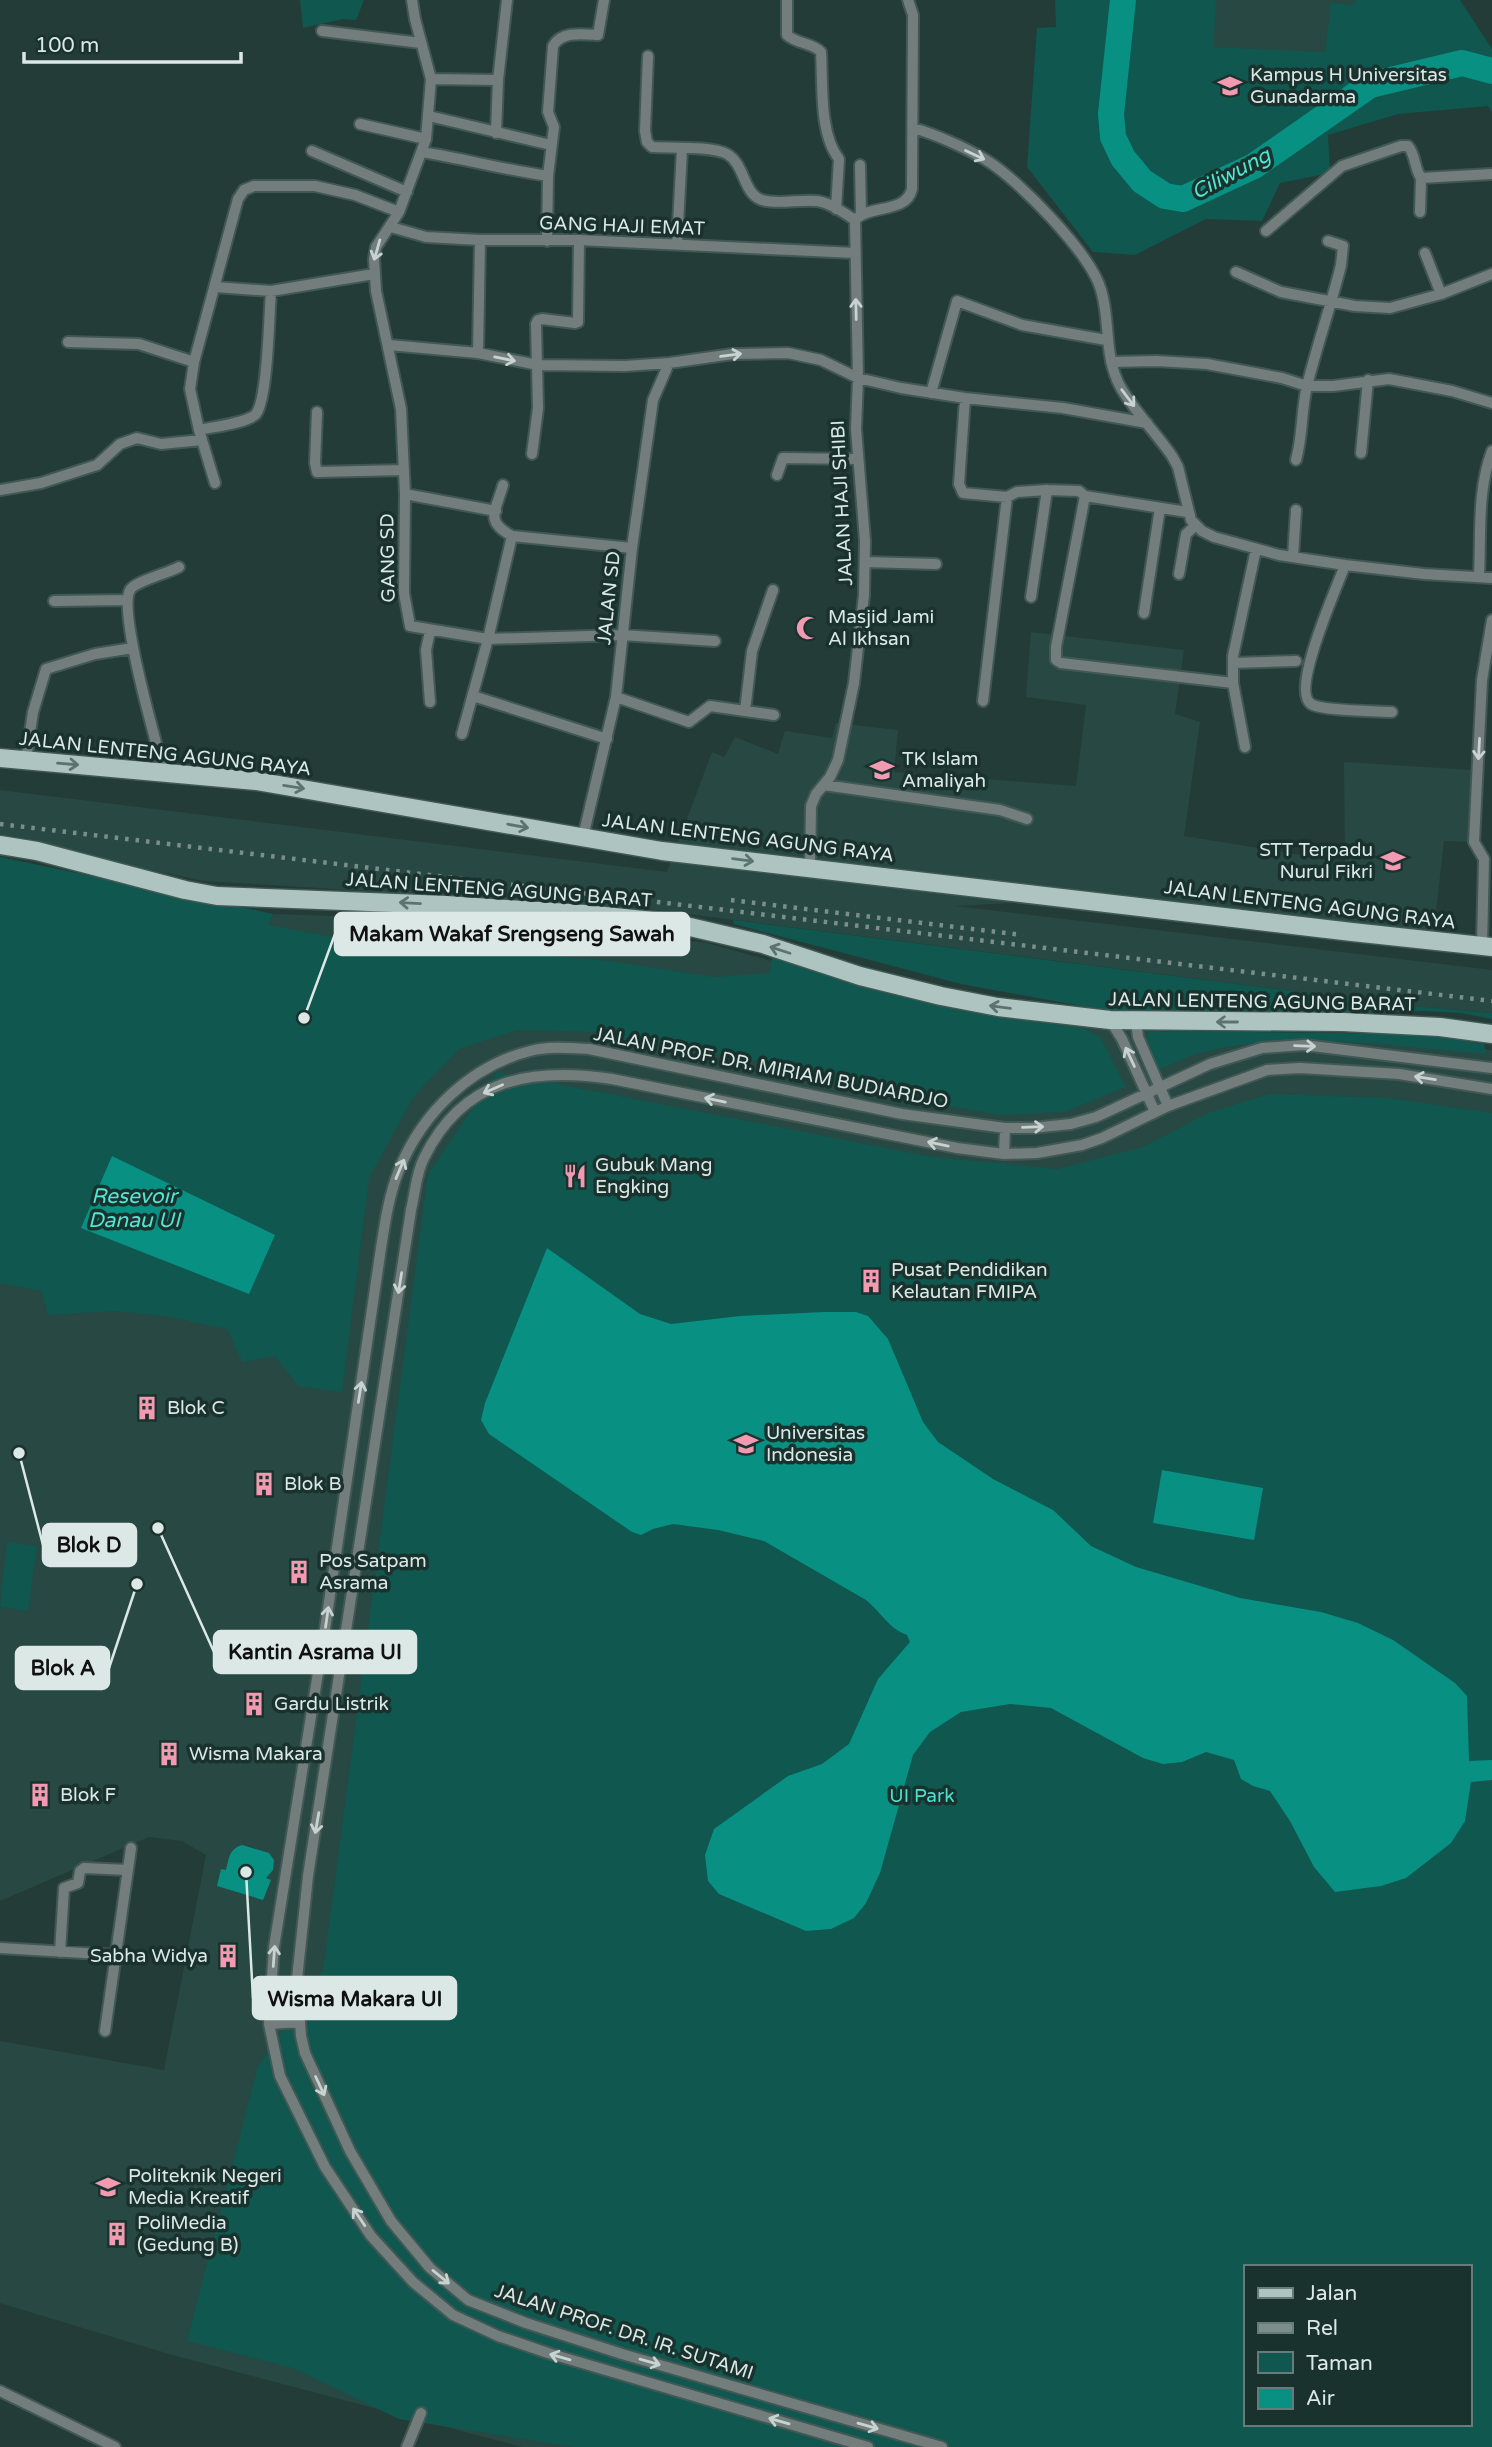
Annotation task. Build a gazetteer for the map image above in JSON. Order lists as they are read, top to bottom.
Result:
{
  "streets": {
    "main road": ["JALAN LENTENG AGUNG RAYA", "JALAN LENTENG AGUNG BARAT"],
    "street": [
      "GANG HAJI EMAT",
      "JALAN HAJI SHIBI",
      "GANG SD",
      "JALAN SD",
      "JALAN PROF. DR. MIRIAM BUDIARDJO",
      "JALAN PROF. DR. IR. SUTAMI"
    ]
  },
  "crossings": [
    ["GANG HAJI EMAT", "JALAN HAJI SHIBI"],
    ["JALAN HAJI SHIBI", "JALAN LENTENG AGUNG RAYA"],
    ["JALAN SD", "JALAN LENTENG AGUNG RAYA"],
    ["JALAN PROF. DR. MIRIAM BUDIARDJO", "JALAN PROF. DR. IR. SUTAMI"]
  ],
  "one_way": ["JALAN LENTENG AGUNG RAYA", "JALAN LENTENG AGUNG BARAT"],
  "water": ["Ciliwung", "Resevoir Danau UI"],
  "parks": ["UI Park"],
  "places": {
    "school or university": [
      "Kampus H Universitas Gunadarma",
      "TK Islam Amaliyah",
      "STT Terpadu Nurul Fikri",
      "Universitas Indonesia",
      "Politeknik Negeri Media Kreatif"
    ],
    "mosque": ["Masjid Jami Al Ikhsan"],
    "other": [
      "Makam Wakaf Srengseng Sawah",
      "Blok D",
      "Kantin Asrama UI",
      "Blok A",
      "Wisma Makara UI"
    ],
    "restaurant": ["Gubuk Mang Engking"],
    "building": [
      "Pusat Pendidikan Kelautan FMIPA",
      "Blok C",
      "Blok B",
      "Pos Satpam Asrama",
      "Gardu Listrik",
      "Wisma Makara",
      "Blok F",
      "Sabha Widya",
      "PoliMedia (Gedung B)"
    ]
  },
  "legend": [
    "Jalan",
    "Rel",
    "Taman",
    "Air"
  ],
  "scale_bar": "100 m"
}
